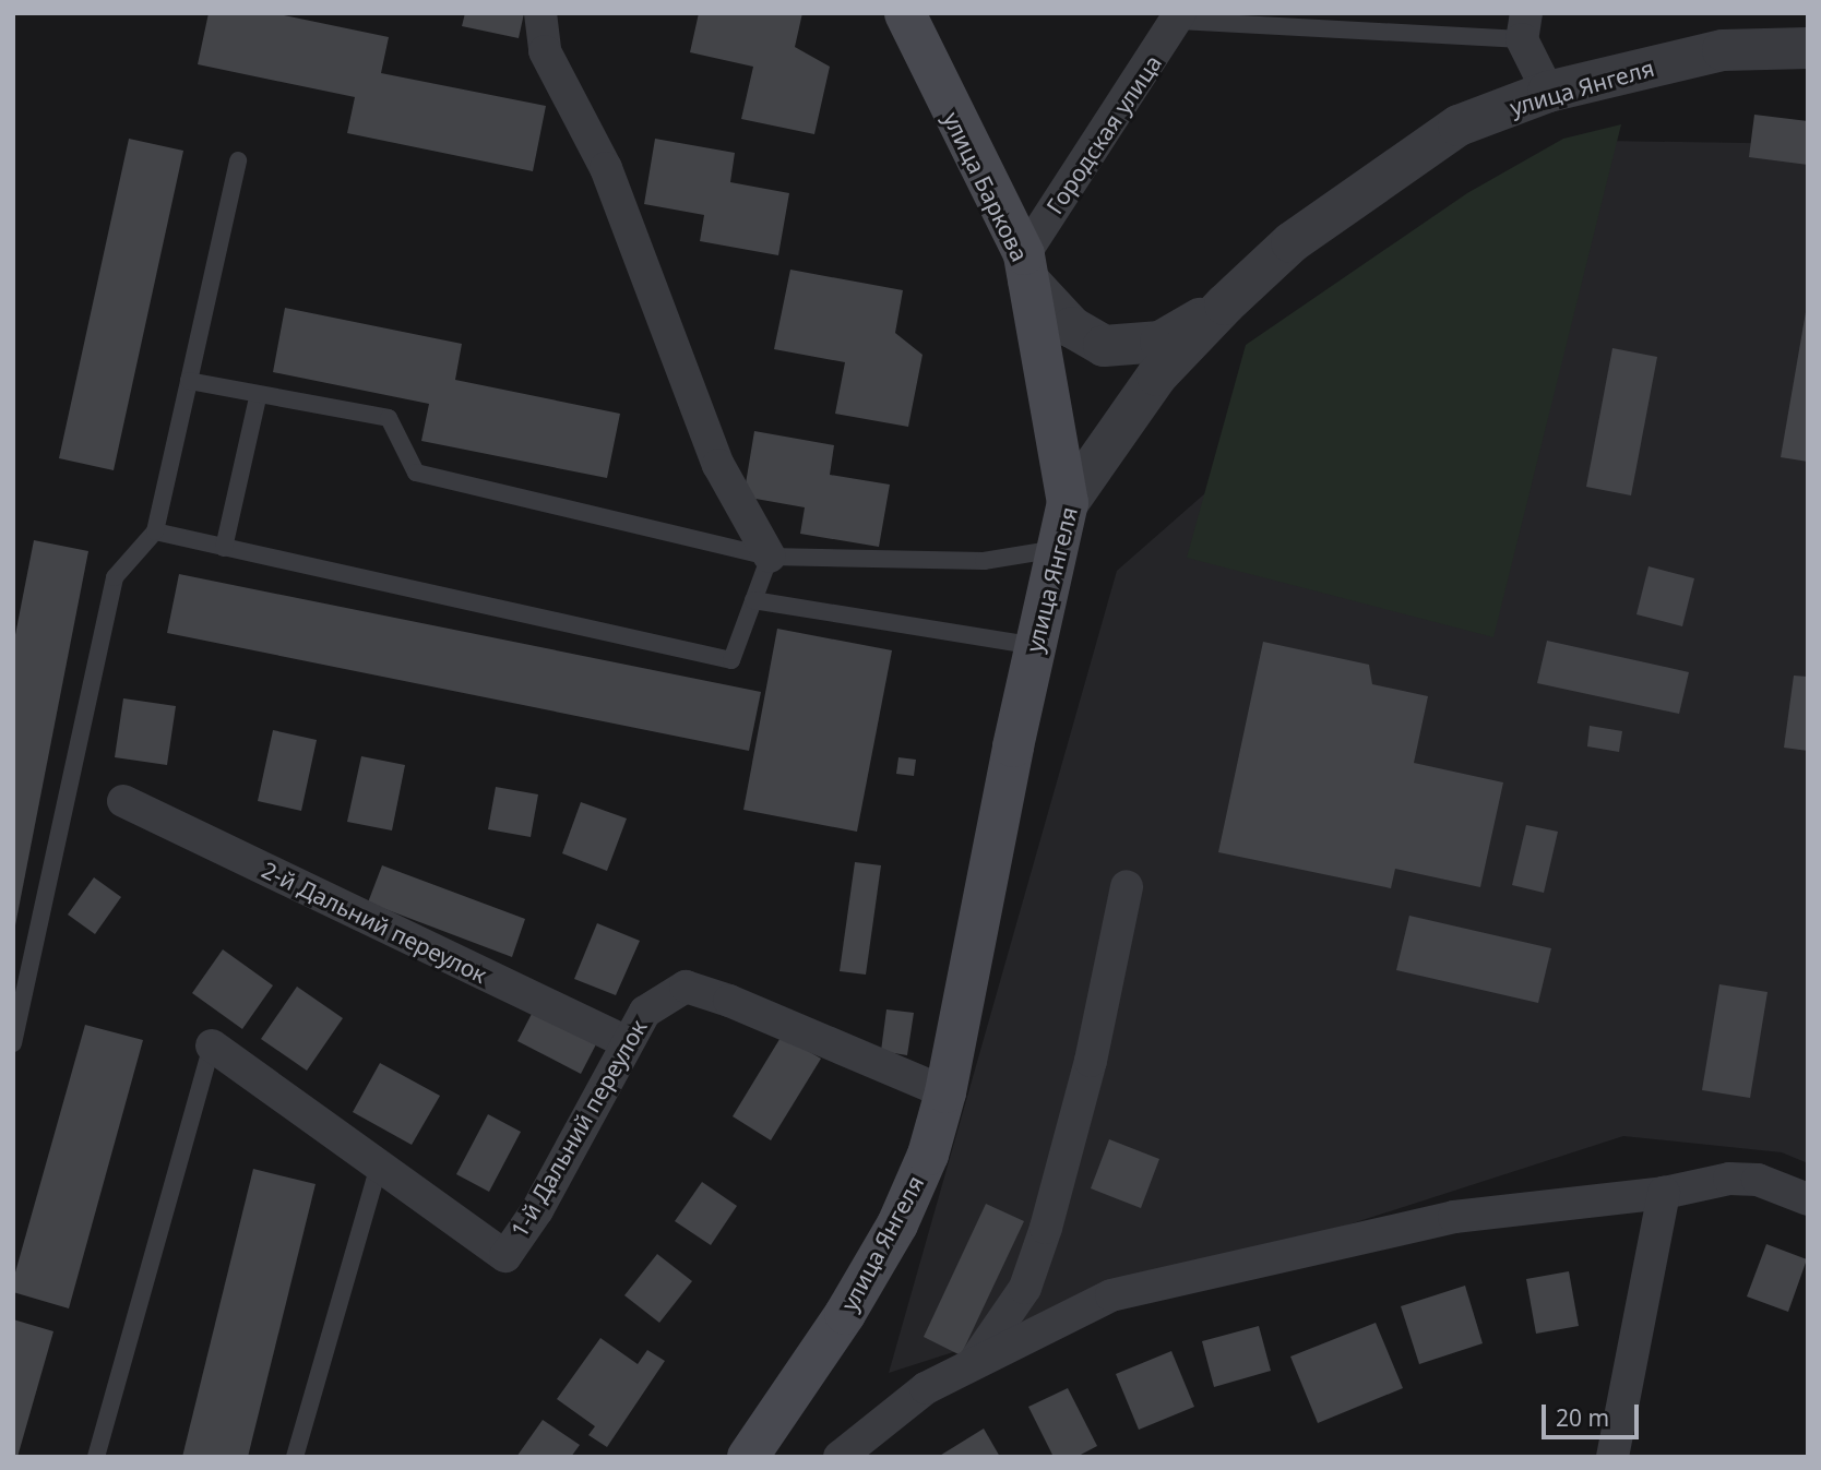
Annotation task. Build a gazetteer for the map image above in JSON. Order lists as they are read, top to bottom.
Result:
{
  "streets": {
    "main road": ["улица Янгеля", "улица Баркова"],
    "street": ["Городская улица", "2-й Дальний переулок", "1-й Дальний переулок"]
  },
  "crossings": [
    ["улица Янгеля", "улица Баркова"],
    ["улица Янгеля", "1-й Дальний переулок"],
    ["Городская улица", "улица Баркова"],
    ["2-й Дальний переулок", "1-й Дальний переулок"]
  ],
  "scale_bar": "20 m"
}
